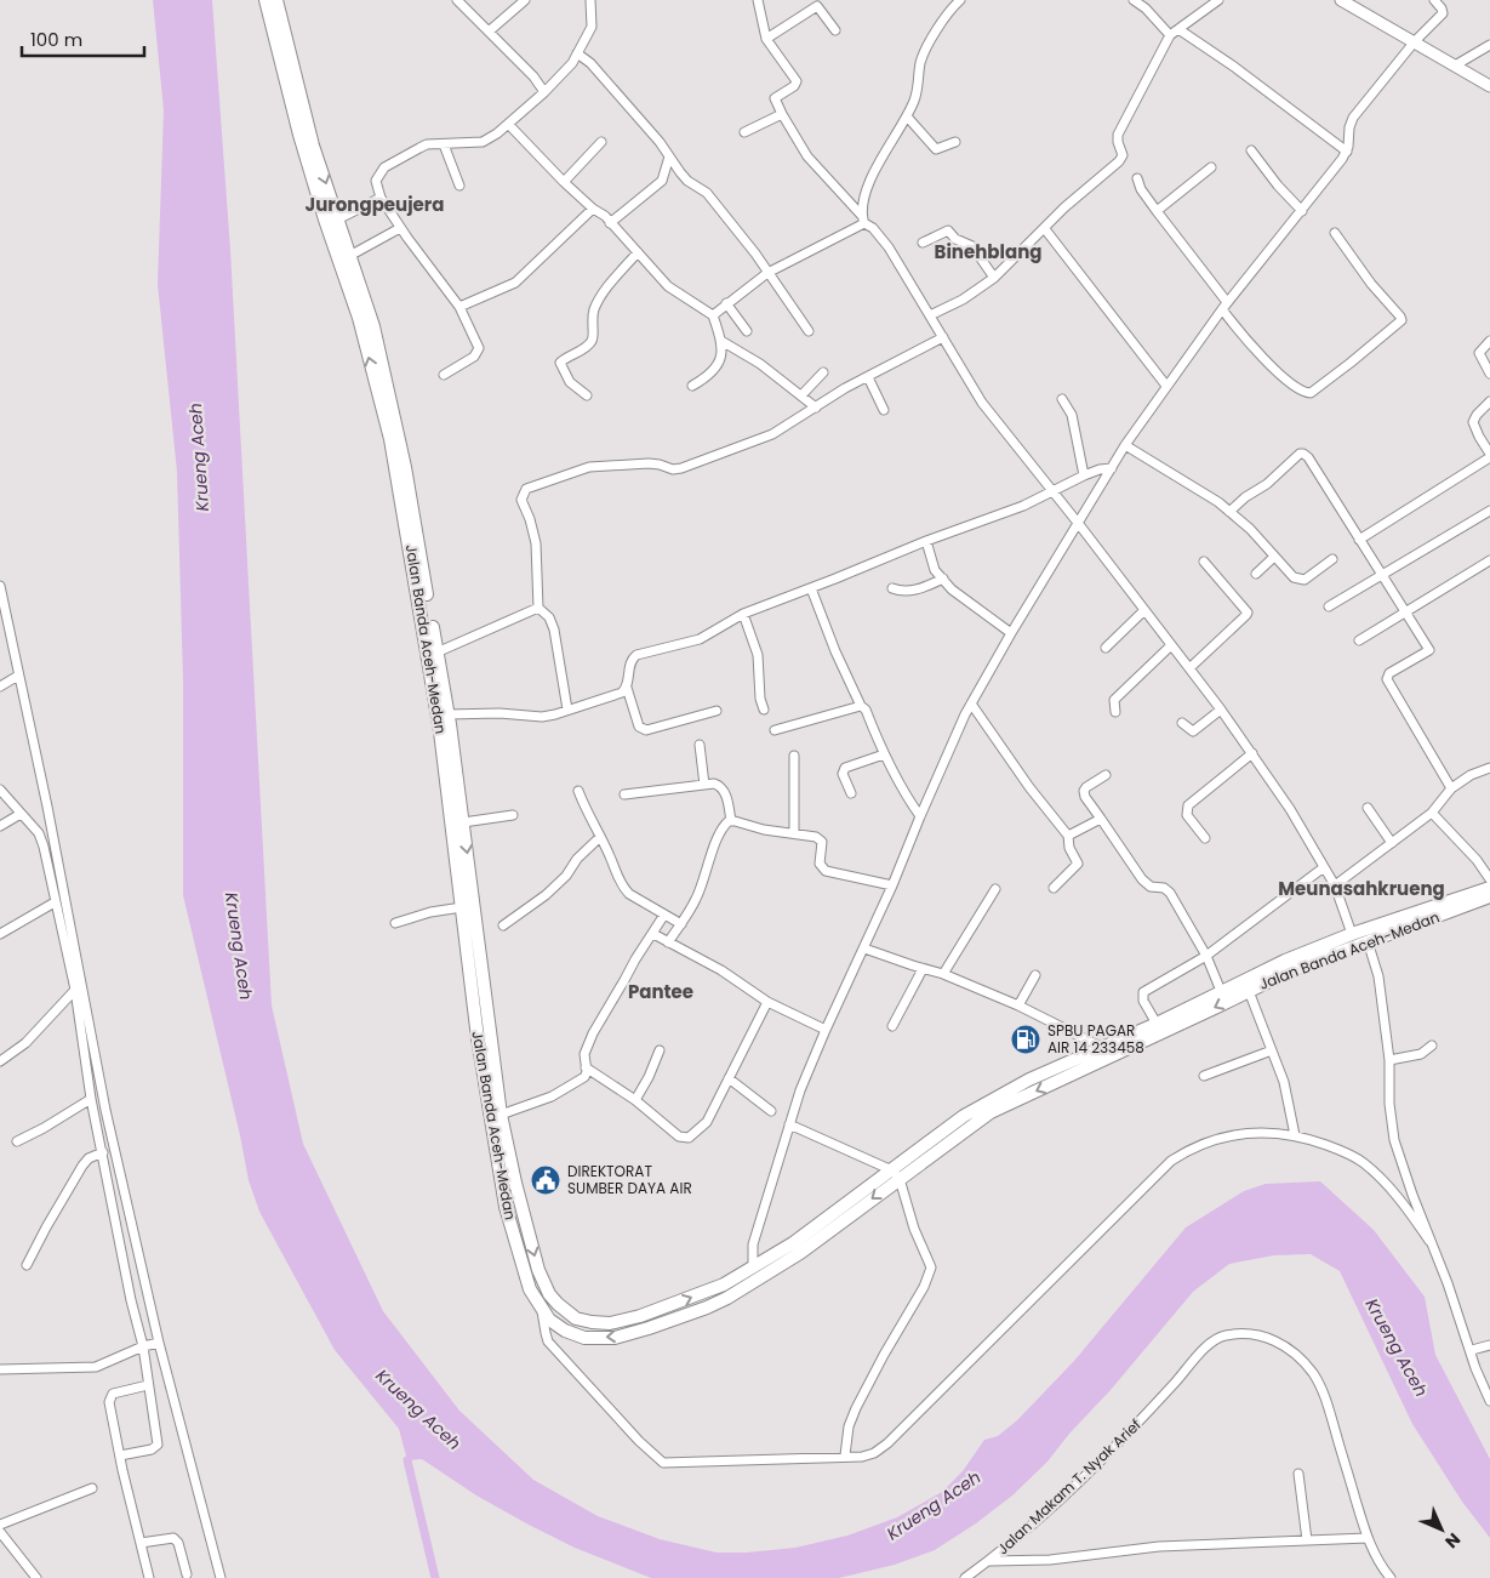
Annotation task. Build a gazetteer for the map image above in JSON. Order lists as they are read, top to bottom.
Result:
{
  "streets": {
    "highway": ["Jalan Banda Aceh-Medan"],
    "street": ["Jalan Makam T. Nyak Arief"]
  },
  "districts": [
    "Jurongpeujera",
    "Binehblang",
    "Meunasahkrueng",
    "Pantee"
  ],
  "water": ["Krueng Aceh"],
  "places": {
    "fuel station": ["SPBU PAGAR AIR 14 233458"],
    "public building": ["DIREKTORAT SUMBER DAYA AIR"]
  },
  "scale_bar": "100 m",
  "north": "bottom right"
}
